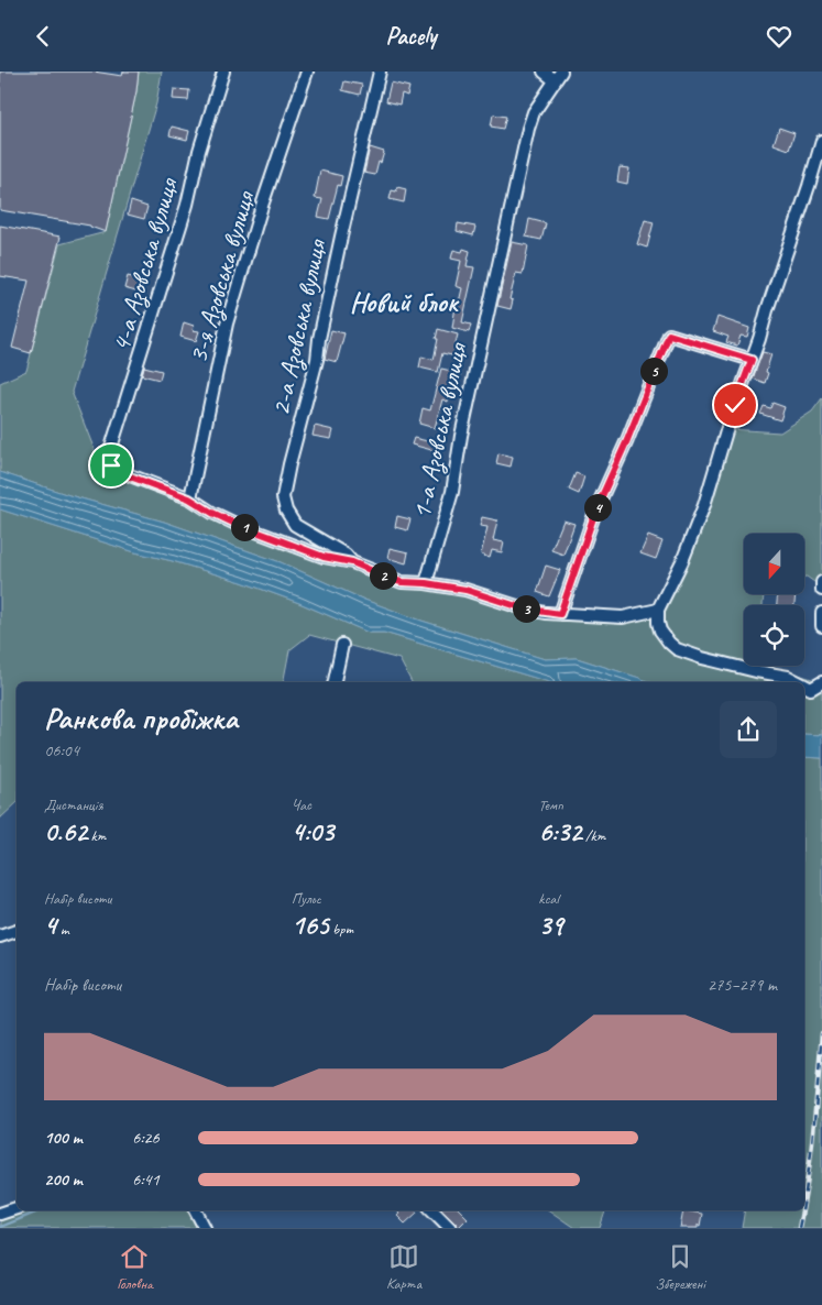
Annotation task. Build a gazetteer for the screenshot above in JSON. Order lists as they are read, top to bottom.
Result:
{
  "streets": {
    "street": [
      "4-а Азовська вулиця",
      "3-я Азовська вулиця",
      "2-а Азовська вулиця",
      "1-а Азовська вулиця"
    ]
  },
  "crossings": [
    ["4-а Азовська вулиця", "3-я Азовська вулиця"]
  ],
  "districts": ["Новий блок"],
  "north": "bottom",
  "page": {
    "header": "Pacely",
    "pins": [
      "5",
      "4",
      "1",
      "2",
      "3"
    ],
    "heading": ["Ранкова пробіжка", "06:04"],
    "stats": [
      ["Дистанція", "0.62 km"],
      ["Час", "4:03"],
      ["Темп", "6:32 /km"],
      ["Набір висоти", "4 m"],
      ["Пульс", "165 bpm"],
      ["kcal", "39"]
    ],
    "chart": ["Набір висоти", "275–279 m"],
    "list": [
      {
        "name": "100 m",
        "note": "6:26"
      },
      {
        "name": "200 m",
        "note": "6:41"
      }
    ],
    "tabs": ["Головна", "Карта", "Збережені"]
  }
}
